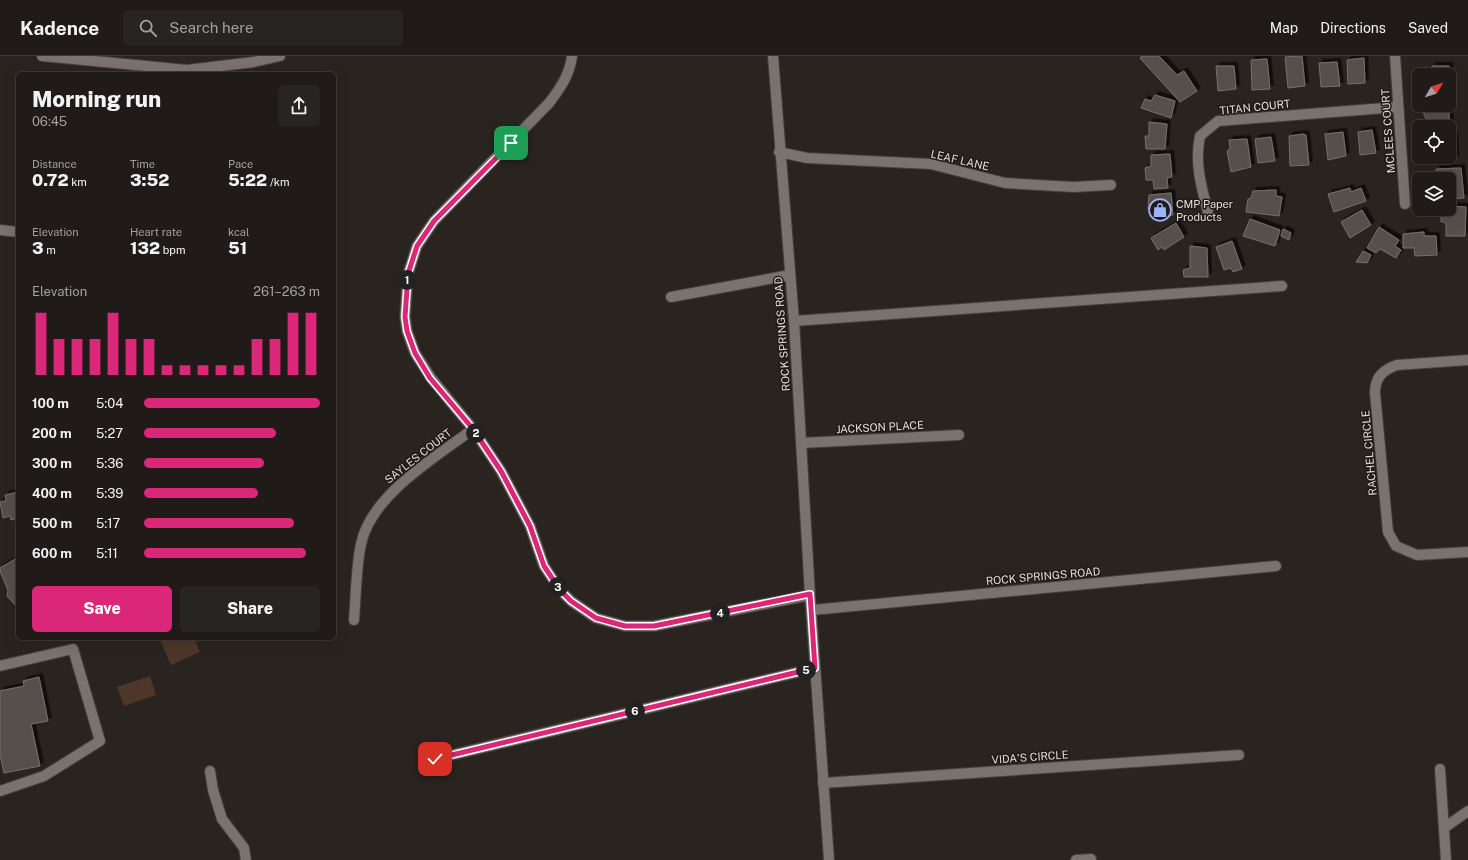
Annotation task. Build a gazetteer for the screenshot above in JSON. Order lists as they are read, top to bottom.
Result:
{
  "streets": {
    "street": [
      "TITAN COURT",
      "MCLEES COURT",
      "LEAF LANE",
      "ROCK SPRINGS ROAD",
      "JACKSON PLACE",
      "RACHEL CIRCLE",
      "SAYLES COURT",
      "VIDA'S CIRCLE"
    ]
  },
  "crossings": [
    ["TITAN COURT", "MCLEES COURT"],
    ["LEAF LANE", "ROCK SPRINGS ROAD"],
    ["ROCK SPRINGS ROAD", "JACKSON PLACE"],
    ["ROCK SPRINGS ROAD", "VIDA'S CIRCLE"]
  ],
  "places": {
    "shop": ["CMP Paper Products"]
  },
  "north": "top right",
  "page": {
    "header": "Kadence",
    "search": "Search here",
    "nav": ["Map", "Directions", "Saved"],
    "heading": ["Morning run", "06:45"],
    "stats": [
      ["Distance", "0.72 km"],
      ["Time", "3:52"],
      ["Pace", "5:22 /km"],
      ["Elevation", "3 m"],
      ["Heart rate", "132 bpm"],
      ["kcal", "51"]
    ],
    "pins": [
      "1",
      "2",
      "3",
      "4",
      "5",
      "6"
    ],
    "chart": ["Elevation", "261–263 m"],
    "list": [
      {
        "name": "100 m",
        "note": "5:04"
      },
      {
        "name": "200 m",
        "note": "5:27"
      },
      {
        "name": "300 m",
        "note": "5:36"
      },
      {
        "name": "400 m",
        "note": "5:39"
      },
      {
        "name": "500 m",
        "note": "5:17"
      },
      {
        "name": "600 m",
        "note": "5:11"
      }
    ],
    "buttons": ["Save", "Share"]
  }
}
